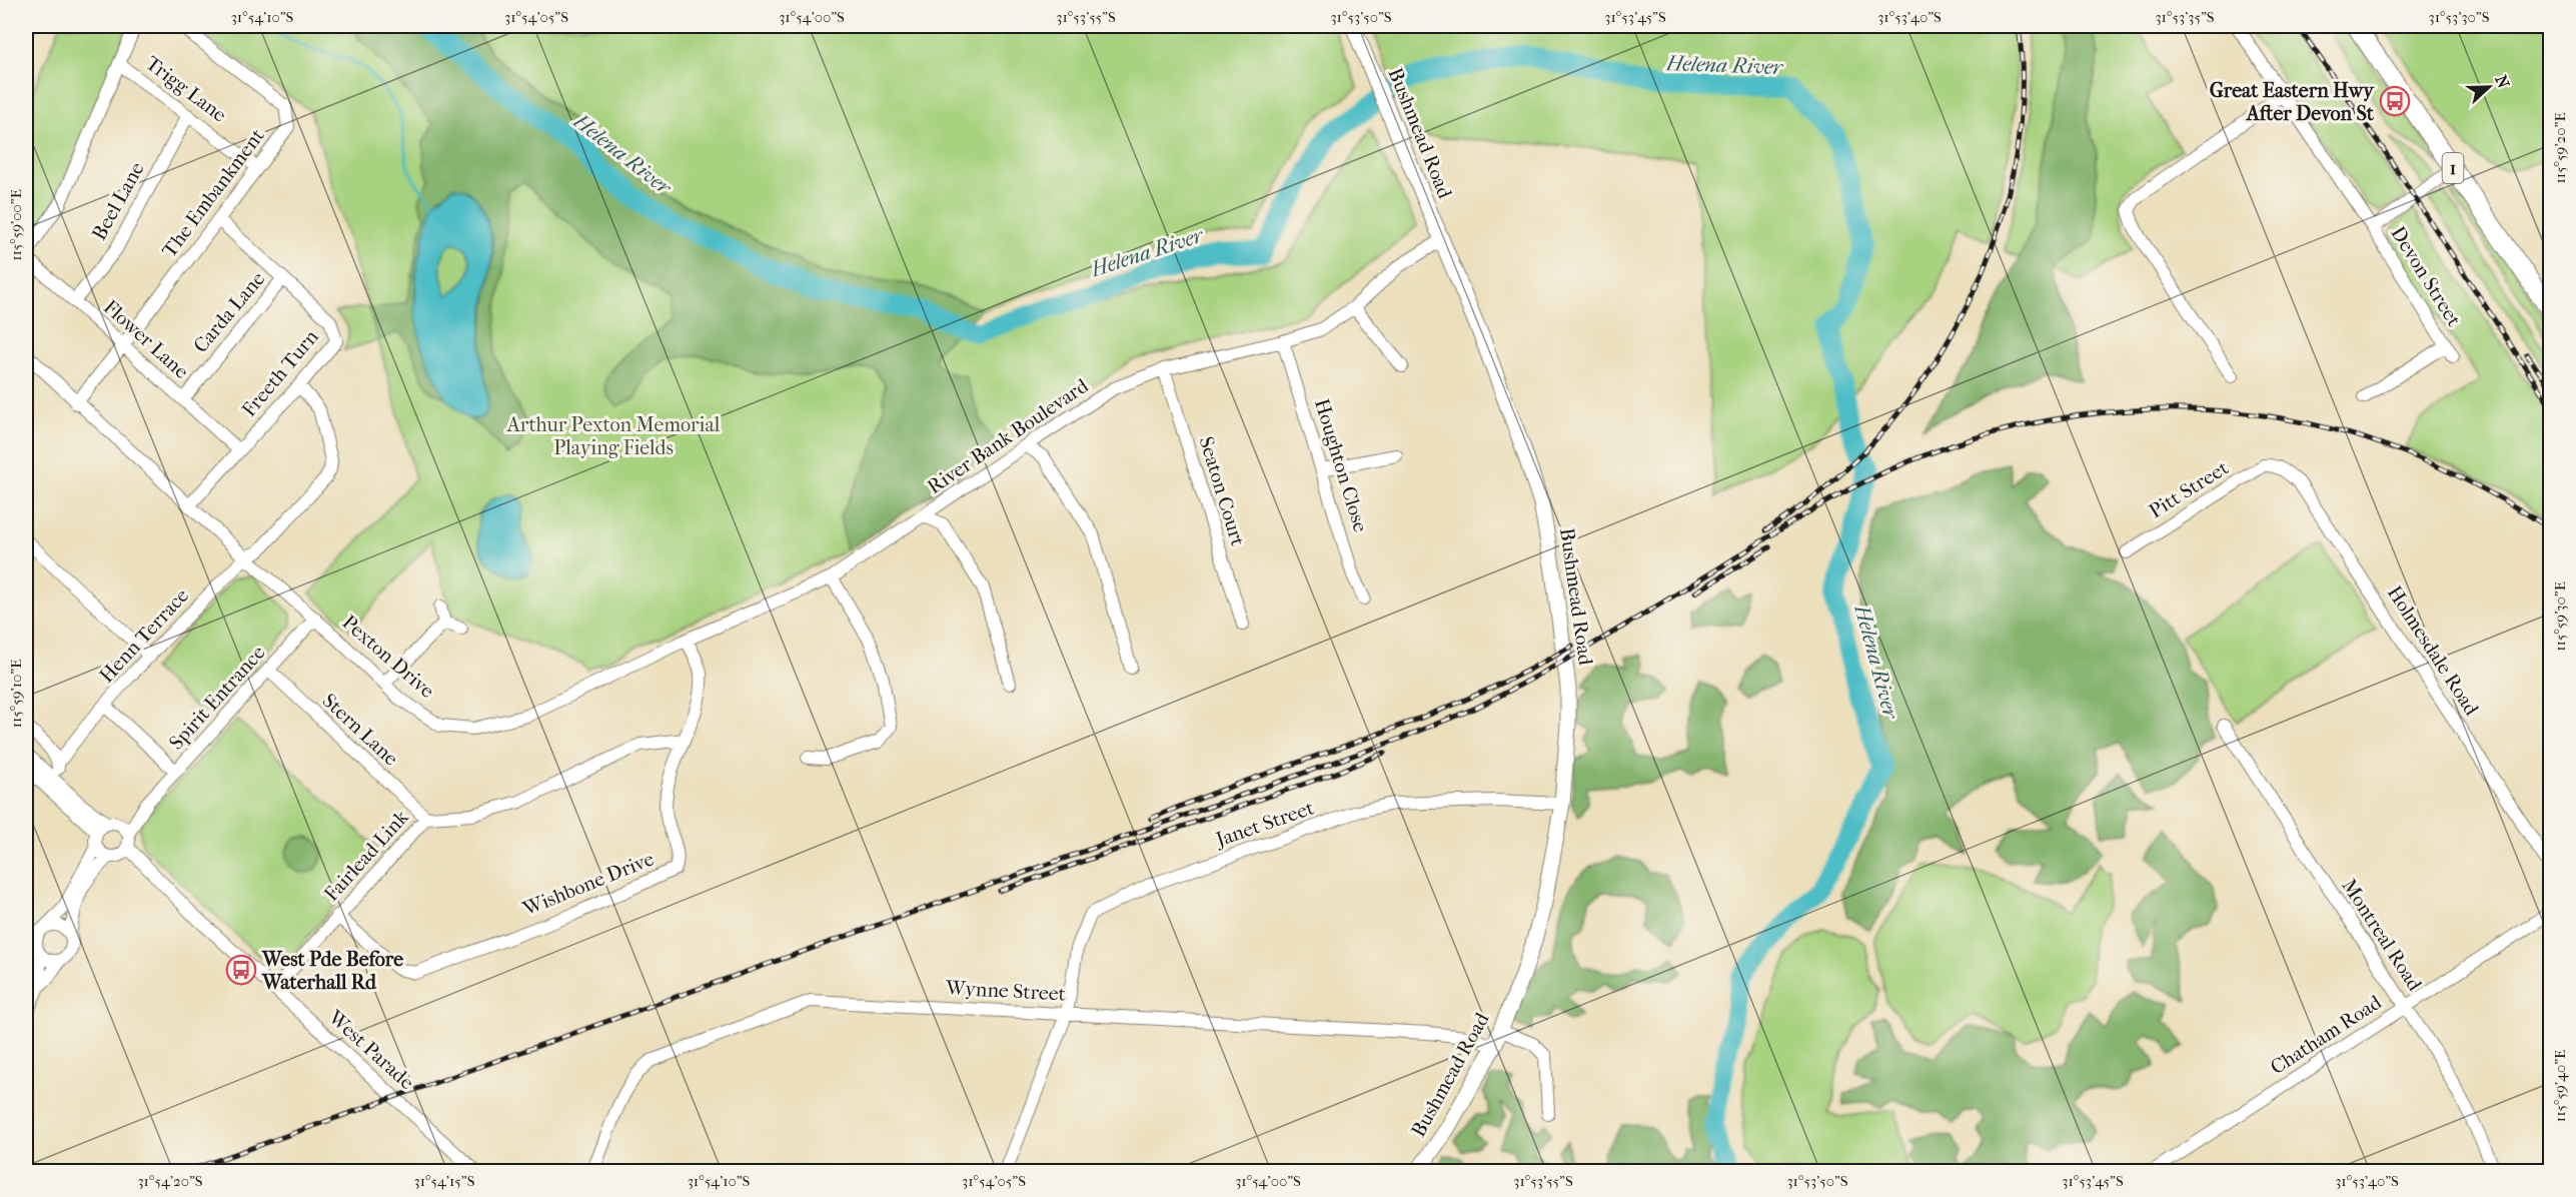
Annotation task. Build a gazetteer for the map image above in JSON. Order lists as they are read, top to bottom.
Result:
{
  "streets": {
    "highway": ["1"],
    "main road": ["Bushmead Road"],
    "street": [
      "Trigg Lane",
      "The Embankment",
      "Beel Lane",
      "Devon Street",
      "Carda Lane",
      "Flower Lane",
      "Freeth Turn",
      "River Bank Boulevard",
      "Houghton Close",
      "Pitt Street",
      "Seaton Court",
      "Henn Terrace",
      "Holmesdale Road",
      "Pexton Drive",
      "Spirit Entrance",
      "Stern Lane",
      "Janet Street",
      "Fairlead Link",
      "Wishbone Drive",
      "Montreal Road",
      "Wynne Street",
      "Chatham Road",
      "West Parade"
    ]
  },
  "crossings": [
    ["Trigg Lane", "The Embankment"],
    ["Trigg Lane", "Beel Lane"],
    ["Bushmead Road", "River Bank Boulevard"],
    ["Bushmead Road", "Janet Street"],
    ["Bushmead Road", "Wynne Street"],
    ["1", "Devon Street"],
    ["The Embankment", "Flower Lane"],
    ["The Embankment", "Freeth Turn"],
    ["The Embankment", "Pexton Drive"],
    ["Beel Lane", "Flower Lane"],
    ["Carda Lane", "Flower Lane"],
    ["Carda Lane", "Freeth Turn"],
    ["Flower Lane", "Freeth Turn"],
    ["Freeth Turn", "Henn Terrace"],
    ["Freeth Turn", "Pexton Drive"],
    ["River Bank Boulevard", "Houghton Close"],
    ["River Bank Boulevard", "Seaton Court"],
    ["River Bank Boulevard", "Pexton Drive"],
    ["Pitt Street", "Holmesdale Road"],
    ["Henn Terrace", "Pexton Drive"],
    ["Pexton Drive", "Spirit Entrance"],
    ["Pexton Drive", "Wishbone Drive"],
    ["Spirit Entrance", "Stern Lane"],
    ["Spirit Entrance", "West Parade"],
    ["Stern Lane", "Fairlead Link"],
    ["Janet Street", "Wynne Street"],
    ["Fairlead Link", "Wishbone Drive"],
    ["Fairlead Link", "West Parade"],
    ["Montreal Road", "Chatham Road"]
  ],
  "water": ["Helena River"],
  "parks": ["Arthur Pexton Memorial Playing Fields"],
  "places": {
    "bus stop": ["Great Eastern Hwy After Devon St", "West Pde Before Waterhall Rd"]
  },
  "north": "right",
  "coordinates": [
    "31°54'10\"S",
    "31°54'05\"S",
    "31°54'00\"S",
    "31°53'55\"S",
    "31°53'50\"S",
    "31°53'45\"S",
    "31°53'40\"S",
    "31°53'35\"S",
    "31°53'30\"S",
    "115°59'20\"E",
    "115°59'00\"E",
    "115°59'30\"E",
    "115°59'10\"E",
    "115°59'40\"E",
    "31°54'20\"S",
    "31°54'15\"S"
  ]
}
